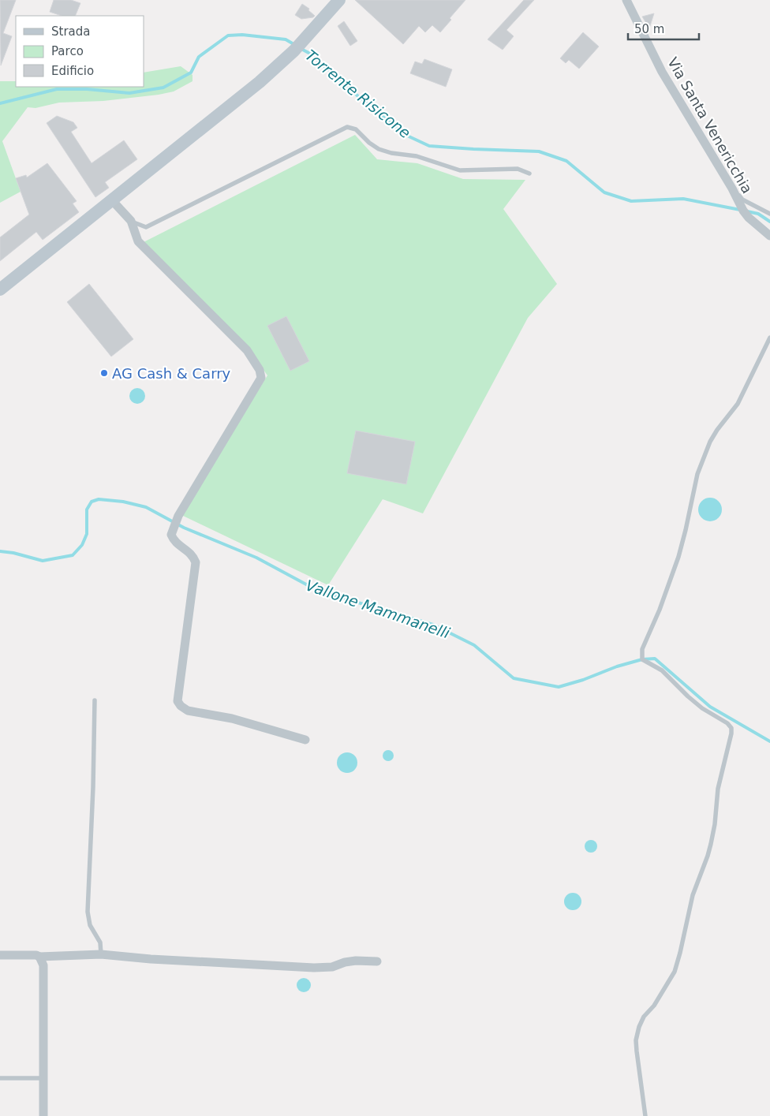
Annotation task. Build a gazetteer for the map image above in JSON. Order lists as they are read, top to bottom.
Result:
{
  "streets": {
    "street": ["Via Santa Venericchia"]
  },
  "water": ["Torrente Risicone", "Vallone Mammanelli"],
  "places": ["AG Cash & Carry"],
  "legend": ["Strada", "Parco", "Edificio"],
  "scale_bar": "50 m"
}
